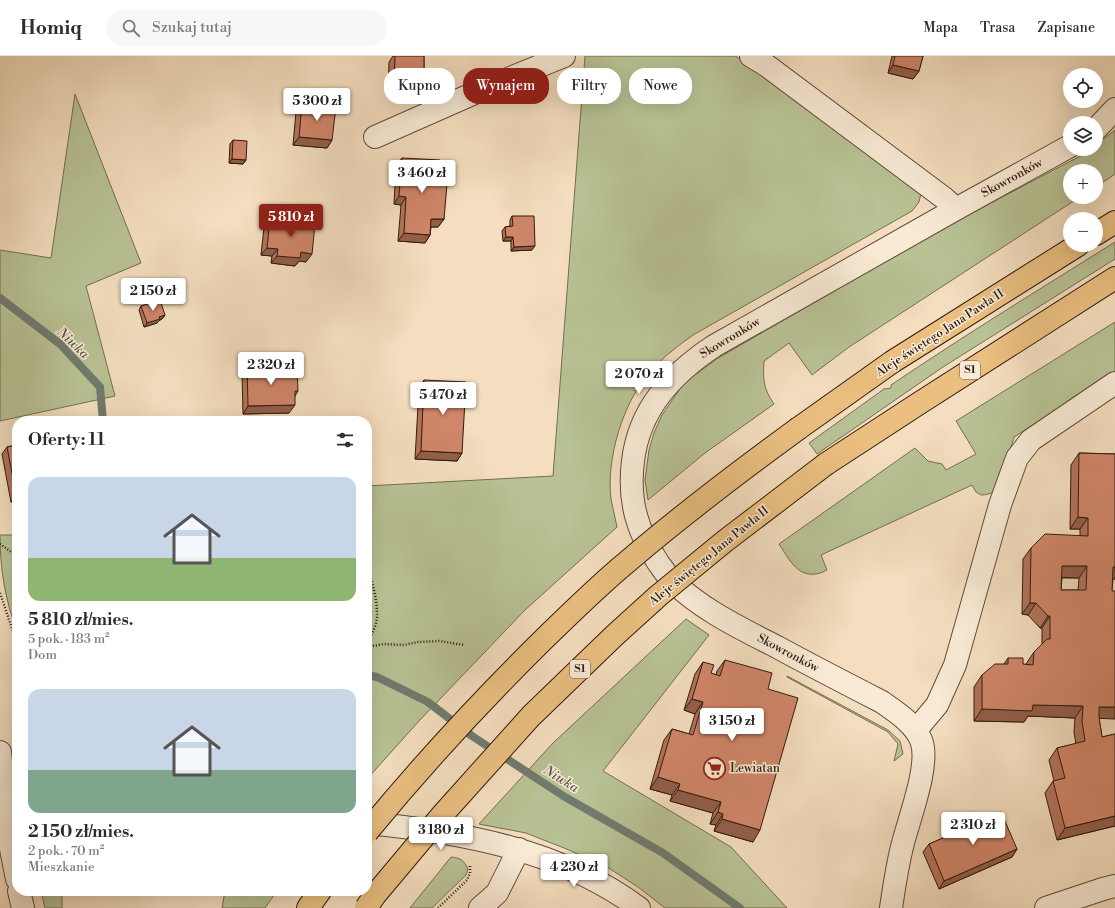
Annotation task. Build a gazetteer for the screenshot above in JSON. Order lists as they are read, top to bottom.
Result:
{
  "streets": {
    "highway": ["Aleje świętego Jana Pawła II", "S1"],
    "street": ["Skowronków"]
  },
  "water": ["Niwka"],
  "places": {
    "supermarket": ["Lewiatan"]
  },
  "page": {
    "header": "Homiq",
    "search": "Szukaj tutaj",
    "nav": ["Mapa", "Trasa", "Zapisane"],
    "map_buttons": ["+", "−"],
    "chip": [
      "Kupno",
      "Wynajem",
      "Filtry",
      "Nowe"
    ],
    "price": [
      "5 300 zł",
      "3 460 zł",
      "5 810 zł",
      "2 150 zł",
      "2 320 zł",
      "2 070 zł",
      "5 470 zł",
      "3 150 zł",
      "2 310 zł",
      "3 180 zł",
      "4 230 zł"
    ],
    "heading": "Oferty: 11",
    "list": [
      {
        "name": "5 810 zł/mies.",
        "note": "5 pok. · 183 m² · Dom"
      },
      {
        "name": "2 150 zł/mies.",
        "note": "2 pok. · 70 m² · Mieszkanie"
      }
    ]
  }
}
